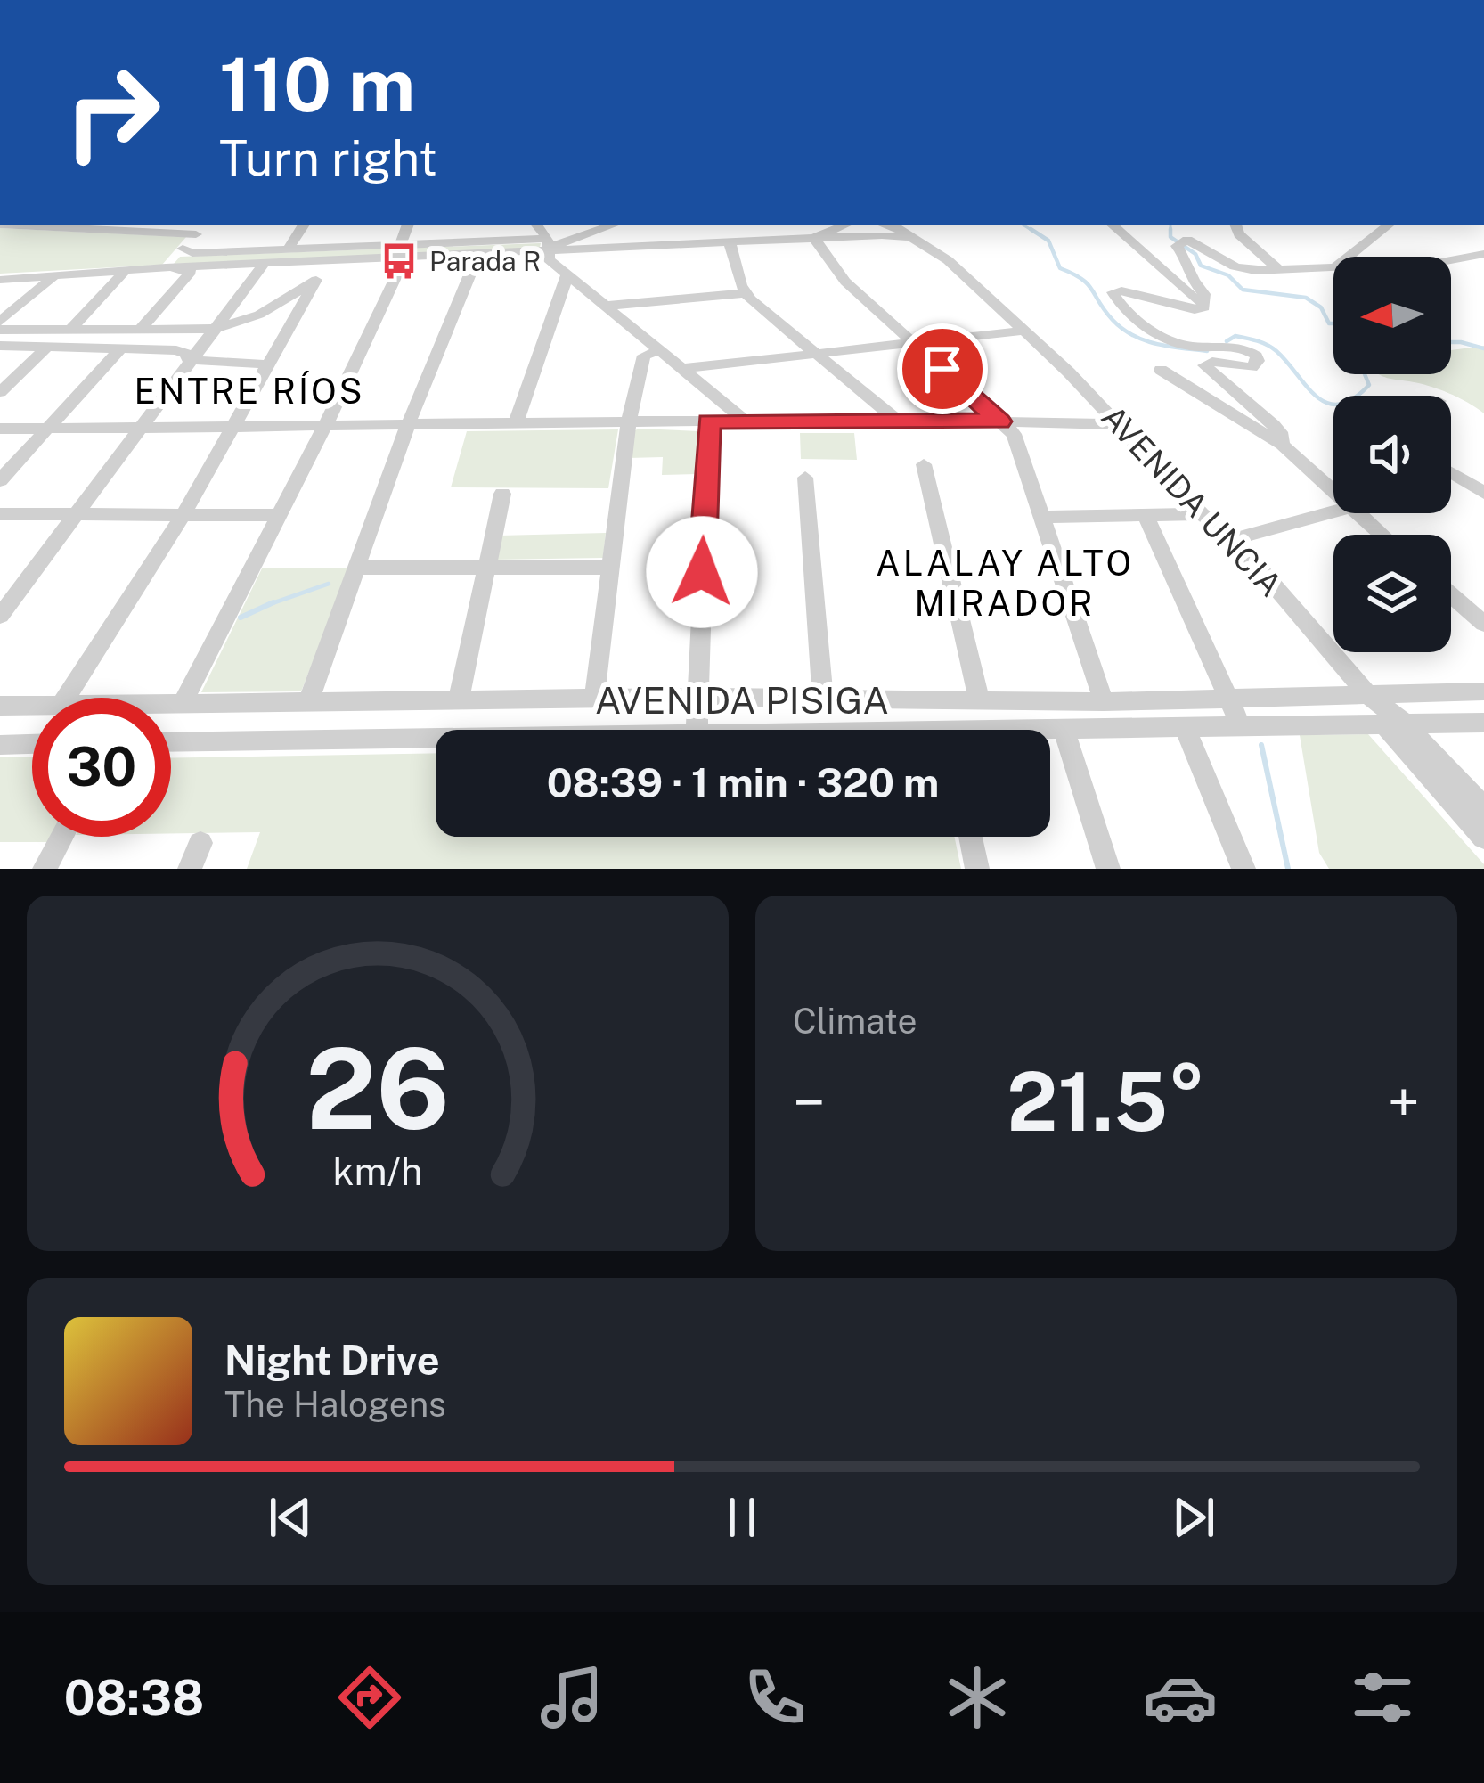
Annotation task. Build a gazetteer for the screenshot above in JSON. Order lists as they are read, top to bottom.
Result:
{
  "streets": {
    "street": ["AVENIDA UNCIA", "AVENIDA PISIGA"]
  },
  "crossings": [
    ["AVENIDA UNCIA", "AVENIDA PISIGA"]
  ],
  "districts": ["ENTRE RÍOS", "ALALAY ALTO MIRADOR"],
  "places": {
    "bus stop": ["Parada R"]
  },
  "north": "left",
  "page": {
    "turn": ["110 m", "Turn right"],
    "limit": "30",
    "trip": "08:39 · 1 min · 320 m",
    "tile": "Climate",
    "heat": ["−", "21.5°", "+"],
    "song": ["Night Drive", "The Halogens"],
    "tabs": "08:38",
    "gauge": ["26", "km/h"]
  }
}
